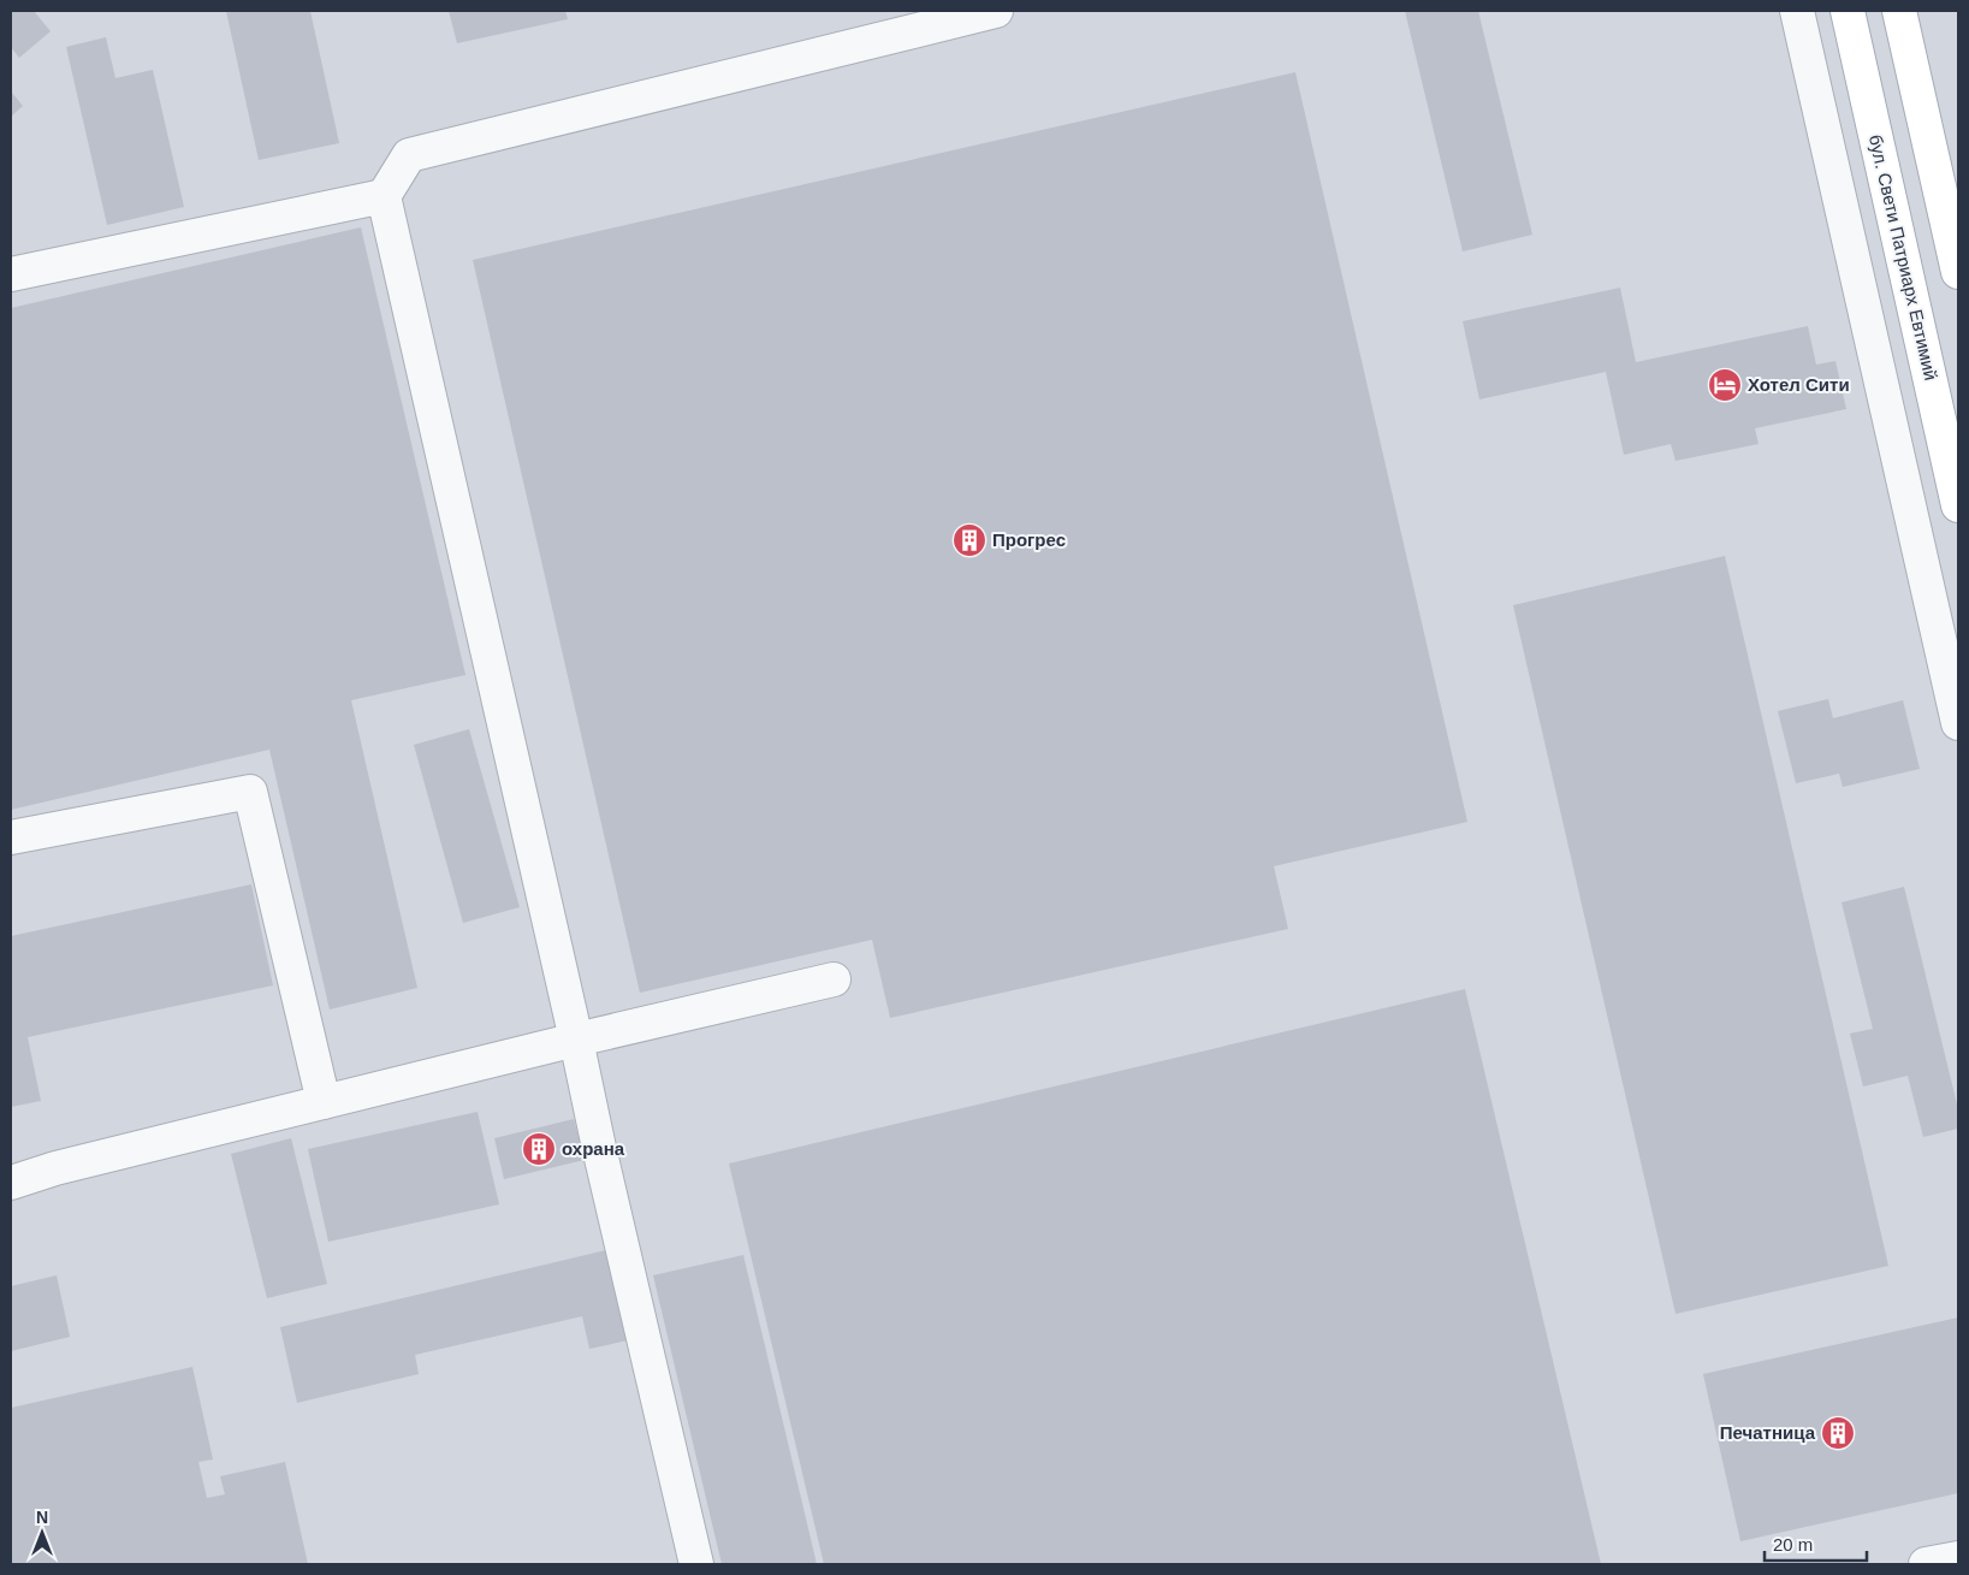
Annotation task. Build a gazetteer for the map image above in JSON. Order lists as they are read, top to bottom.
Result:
{
  "streets": {
    "main road": ["бул. Свети Патриарх Евтимий"]
  },
  "places": {
    "hotel": ["Хотел Сити"],
    "building": ["Прогрес", "охрана", "Печатница"]
  },
  "scale_bar": "20 m",
  "north": "top"
}
